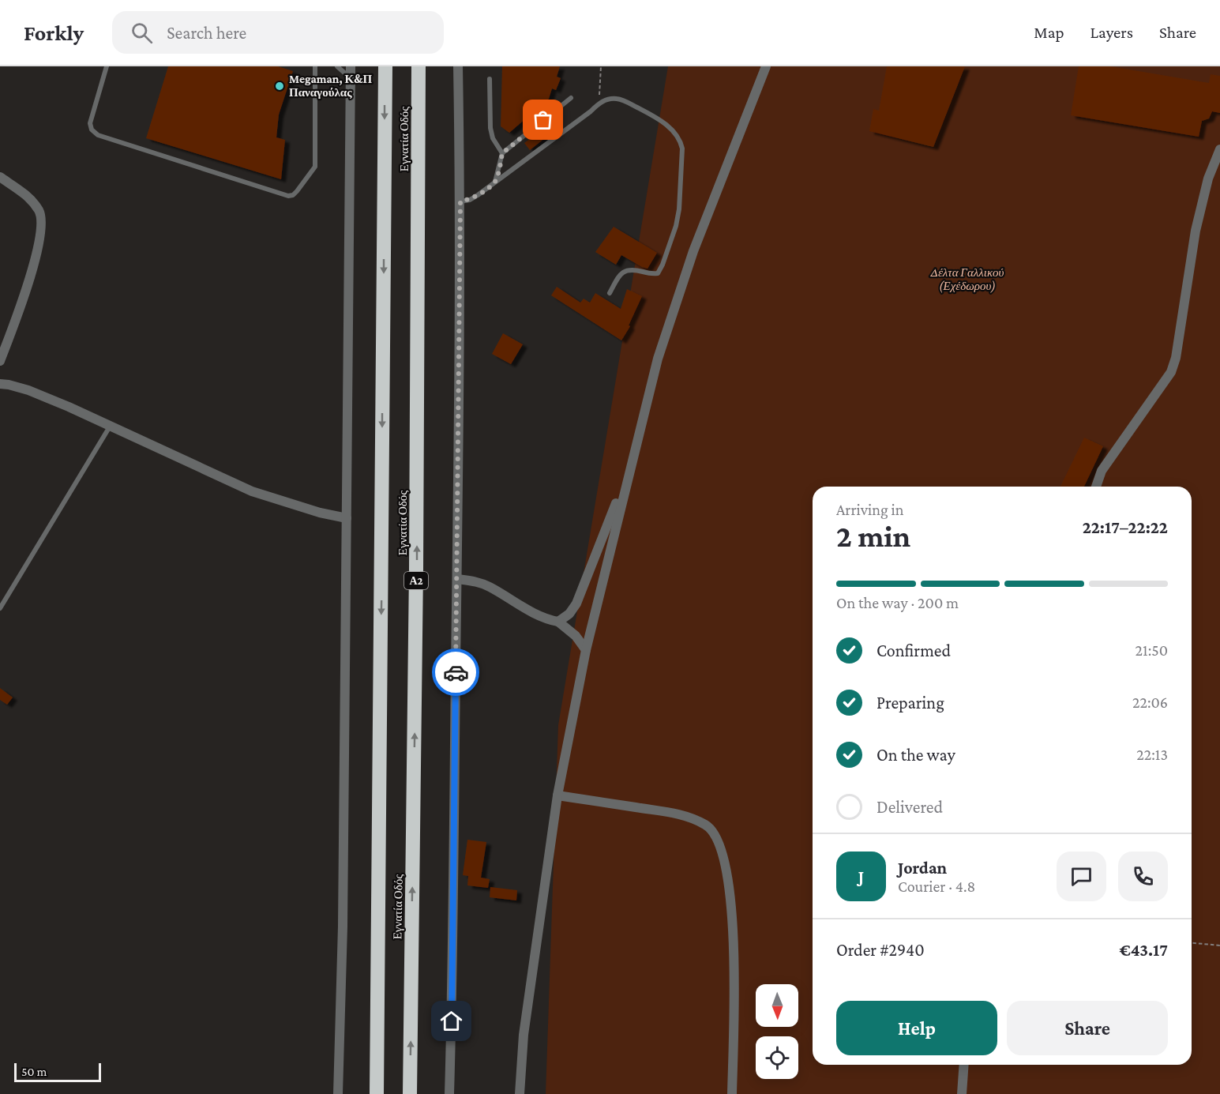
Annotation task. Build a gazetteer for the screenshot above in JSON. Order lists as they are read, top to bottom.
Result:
{
  "streets": {
    "highway": ["Εγνατία Οδός", "Α2"]
  },
  "parks": ["Δέλτα Γαλλικού (Εχέδωρου)"],
  "places": ["Megaman, Κ&Π Παναγούλας"],
  "scale_bar": "50 m",
  "north": "bottom",
  "page": {
    "header": "Forkly",
    "search": "Search here",
    "nav": ["Map", "Layers", "Share"],
    "heading": ["2 min", "Arriving in", "22:17–22:22"],
    "panel": [
      "Jordan",
      "Courier · 4.8",
      "Order #2940",
      "€43.17"
    ],
    "bar": "On the way · 200 m",
    "list": [
      ["Confirmed", "21:50"],
      ["Preparing", "22:06"],
      ["On the way", "22:13"],
      "Delivered"
    ],
    "round": "J",
    "buttons": ["Help", "Share"],
    "scale": "50 m"
  }
}
